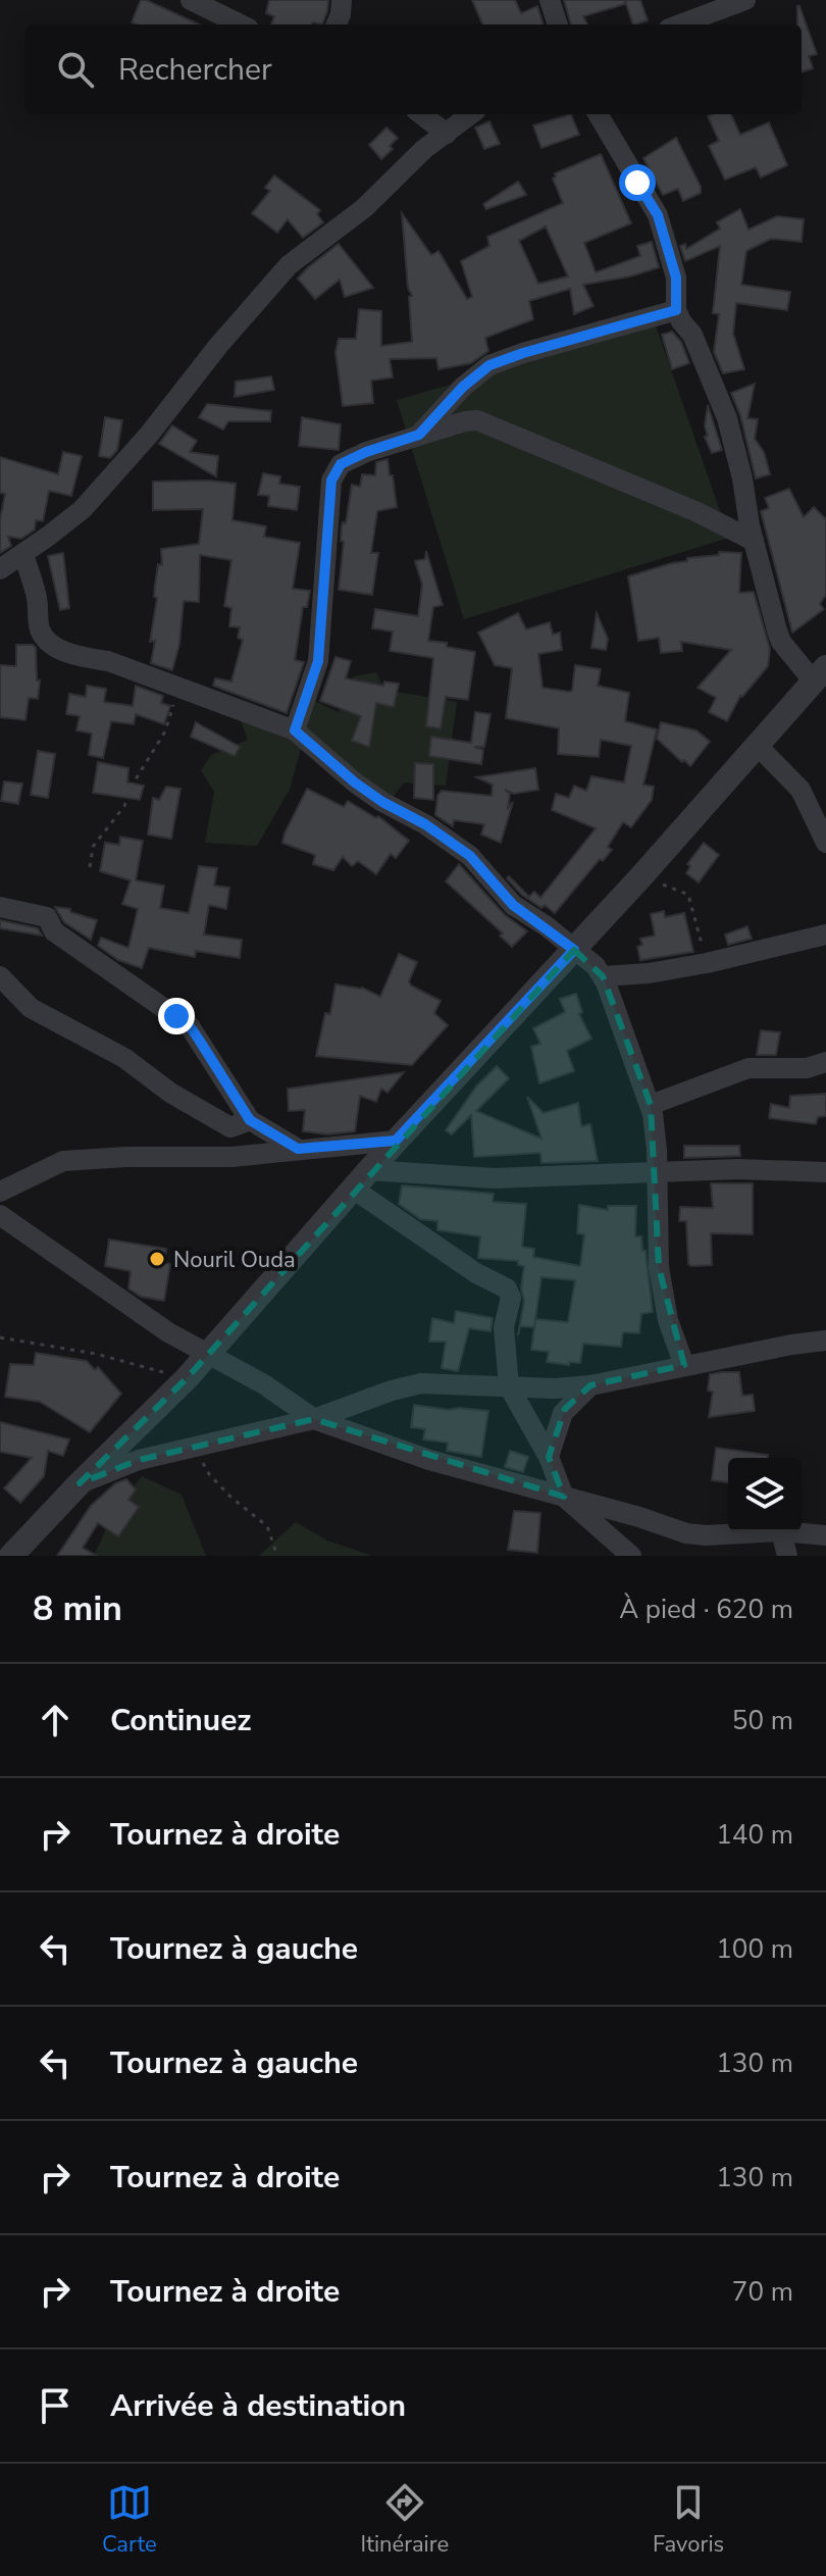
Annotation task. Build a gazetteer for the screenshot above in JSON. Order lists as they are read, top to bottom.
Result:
{
  "places": ["Nouril Ouda"],
  "page": {
    "search": "Rechercher",
    "heading": ["8 min", "À pied · 620 m"],
    "list": [
      ["Continuez", "50 m"],
      ["Tournez à droite", "140 m"],
      ["Tournez à gauche", "100 m"],
      ["Tournez à gauche", "130 m"],
      ["Tournez à droite", "130 m"],
      ["Tournez à droite", "70 m"],
      "Arrivée à destination"
    ],
    "nav": ["Carte", "Itinéraire", "Favoris"]
  }
}
